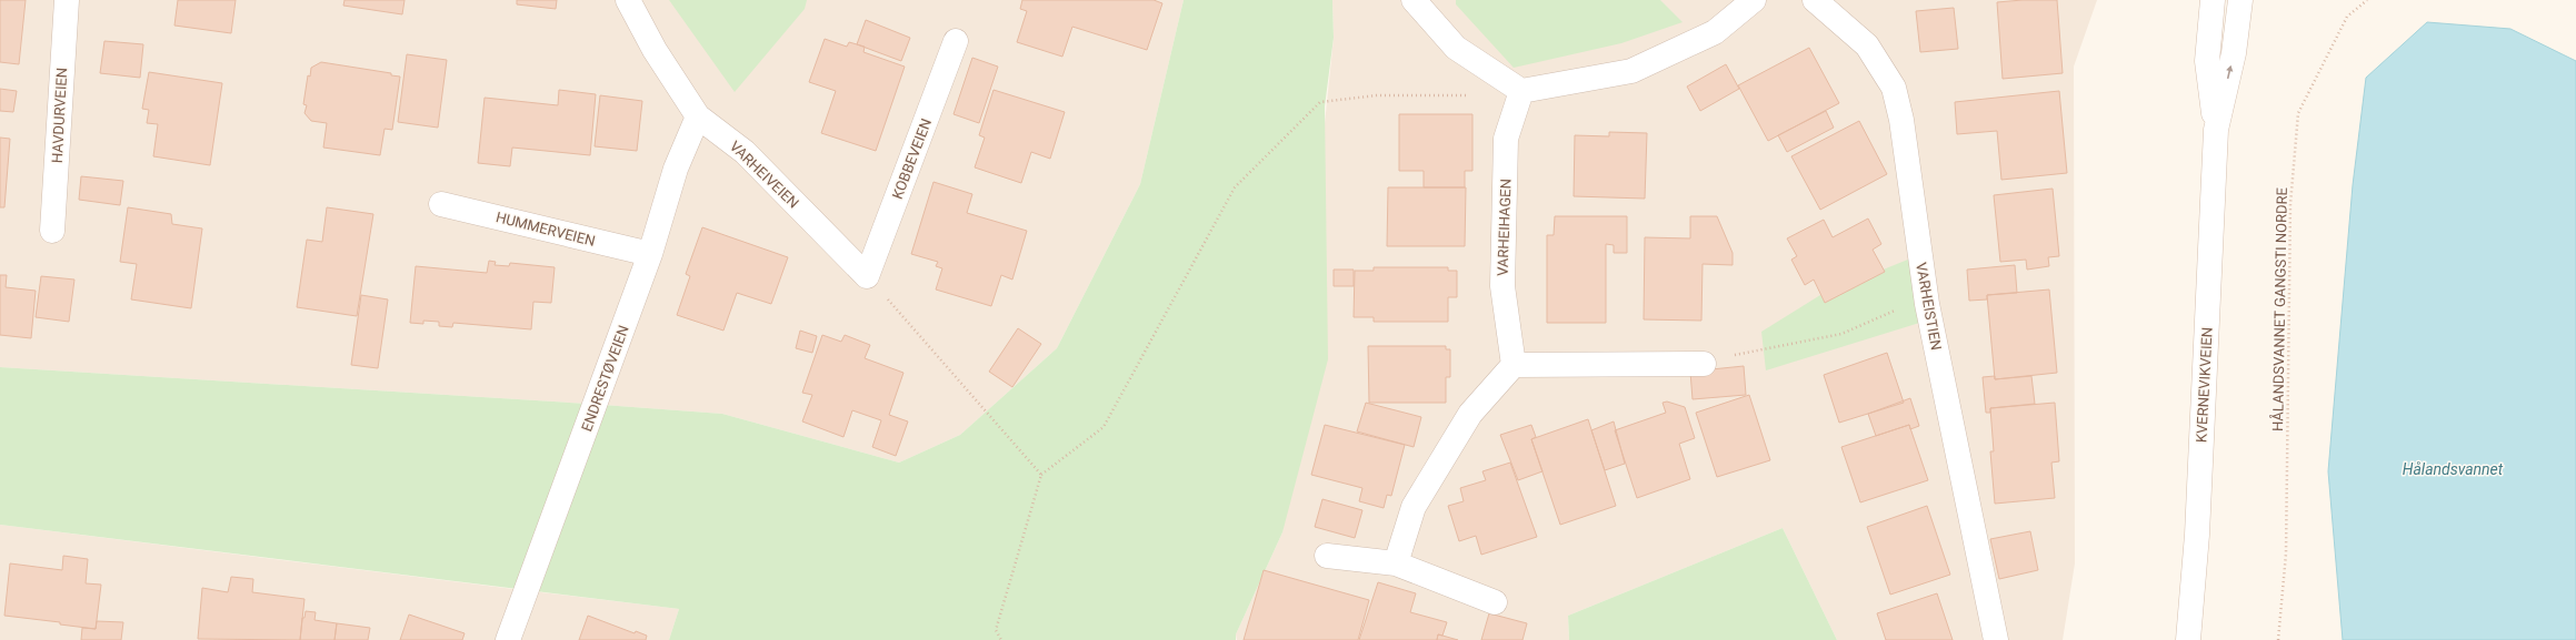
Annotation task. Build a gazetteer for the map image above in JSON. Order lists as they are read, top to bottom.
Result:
{
  "streets": {
    "street": [
      "HAVDURVEIEN",
      "KOBBEVEIEN",
      "VARHEIVEIEN",
      "VARHEIHAGEN",
      "HUMMERVEIEN",
      "VARHEISTIEN",
      "ENDRESTØVEIEN",
      "KVERNEVIKVEIEN"
    ],
    "path": ["HÅLANDSVANNET GANGSTI NORDRE"]
  },
  "crossings": [
    ["KOBBEVEIEN", "VARHEIVEIEN"],
    ["VARHEIVEIEN", "ENDRESTØVEIEN"],
    ["HUMMERVEIEN", "ENDRESTØVEIEN"]
  ],
  "water": ["Hålandsvannet"]
}
